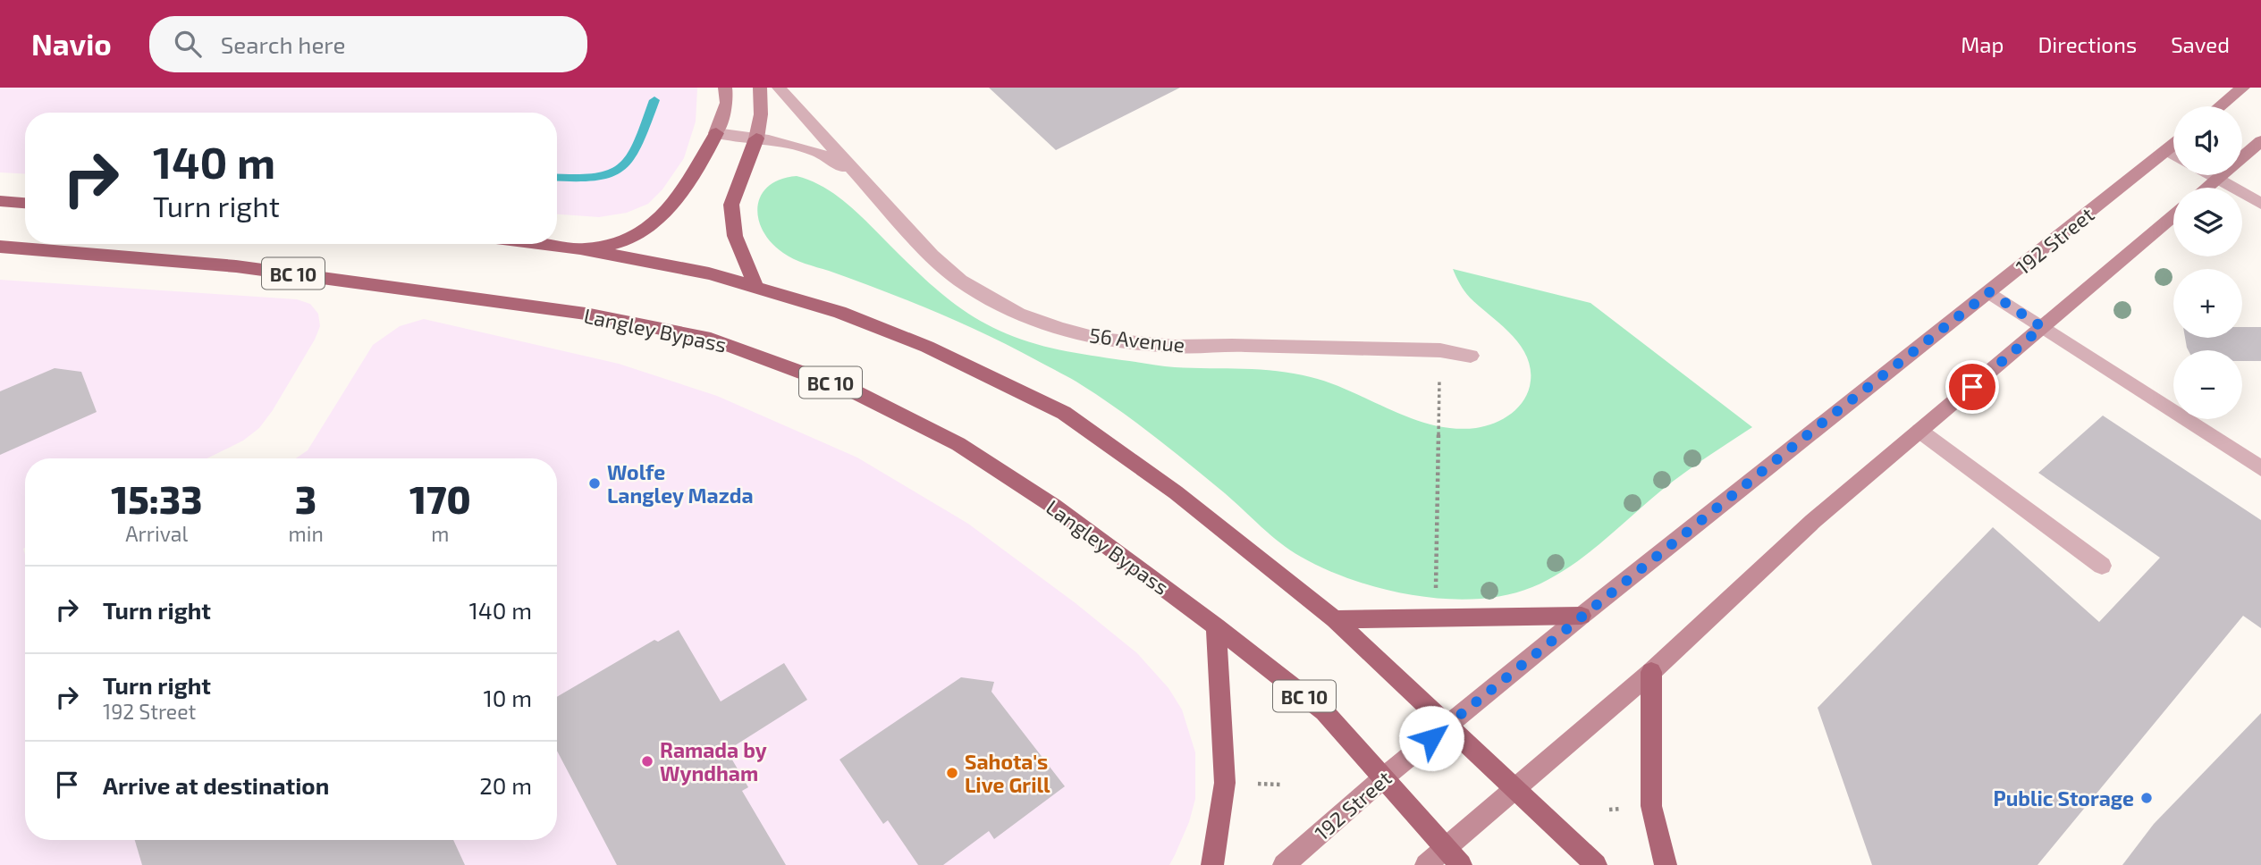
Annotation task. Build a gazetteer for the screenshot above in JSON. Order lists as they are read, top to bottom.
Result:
{
  "streets": {
    "highway": ["BC 10", "Langley Bypass"],
    "main road": ["192 Street"],
    "street": ["56 Avenue"]
  },
  "crossings": [
    ["192 Street", "Langley Bypass"],
    ["BC 10", "Langley Bypass"]
  ],
  "places": [
    "Wolfe Langley Mazda",
    "Ramada by Wyndham",
    "Sahota's Live Grill",
    "Public Storage"
  ],
  "page": {
    "header": "Navio",
    "search": "Search here",
    "nav": ["Map", "Directions", "Saved"],
    "map_buttons": ["+", "−"],
    "turn": ["140 m", "Turn right"],
    "eta": [
      "15:33",
      "Arrival",
      "3",
      "min",
      "170",
      "m"
    ],
    "list": [
      {
        "name": "Turn right",
        "value": "140 m"
      },
      {
        "name": "Turn right",
        "note": "192 Street",
        "value": "10 m"
      },
      {
        "name": "Arrive at destination",
        "value": "20 m"
      }
    ]
  }
}
